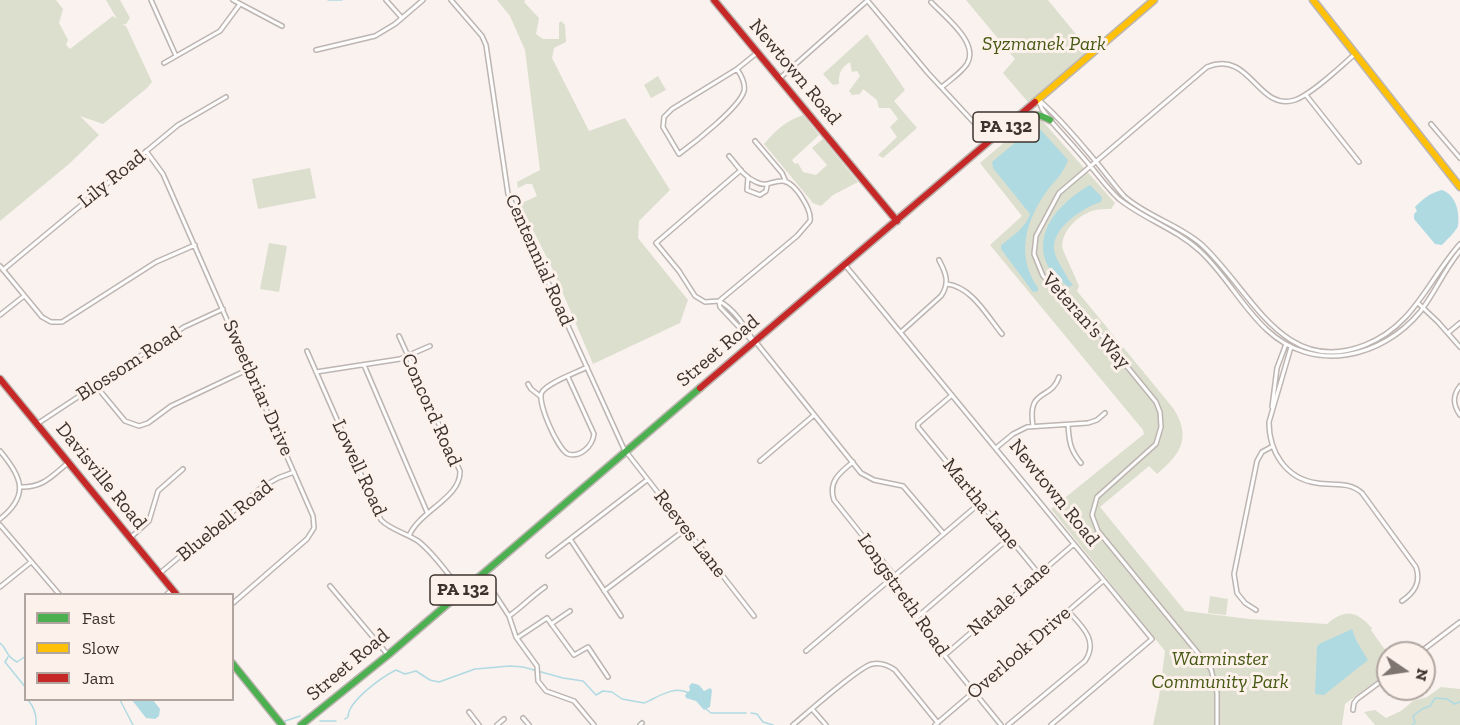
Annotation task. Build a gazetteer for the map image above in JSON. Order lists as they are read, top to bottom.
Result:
{
  "streets": {
    "main road": [
      "Newtown Road",
      "PA 132",
      "Street Road",
      "Davisville Road"
    ],
    "street": [
      "Lily Road",
      "Centennial Road",
      "Veteran's Way",
      "Blossom Road",
      "Sweetbriar Drive",
      "Concord Road",
      "Lowell Road",
      "Martha Lane",
      "Bluebell Road",
      "Reeves Lane",
      "Longstreth Road",
      "Natale Lane",
      "Overlook Drive"
    ]
  },
  "crossings": [
    ["Newtown Road", "Street Road"],
    ["Newtown Road", "Martha Lane"],
    ["Newtown Road", "Natale Lane"],
    ["Newtown Road", "Overlook Drive"],
    ["Lily Road", "Sweetbriar Drive"],
    ["Centennial Road", "Street Road"],
    ["Centennial Road", "Reeves Lane"],
    ["Street Road", "Lowell Road"],
    ["Street Road", "Reeves Lane"],
    ["Blossom Road", "Sweetbriar Drive"],
    ["Blossom Road", "Davisville Road"],
    ["Sweetbriar Drive", "Bluebell Road"],
    ["Concord Road", "Lowell Road"],
    ["Davisville Road", "Bluebell Road"],
    ["Martha Lane", "Natale Lane"],
    ["Longstreth Road", "Natale Lane"],
    ["Longstreth Road", "Overlook Drive"]
  ],
  "parks": ["Syzmanek Park", "Warminster Community Park"],
  "legend": ["Fast", "Slow", "Jam"],
  "north": "right"
}
